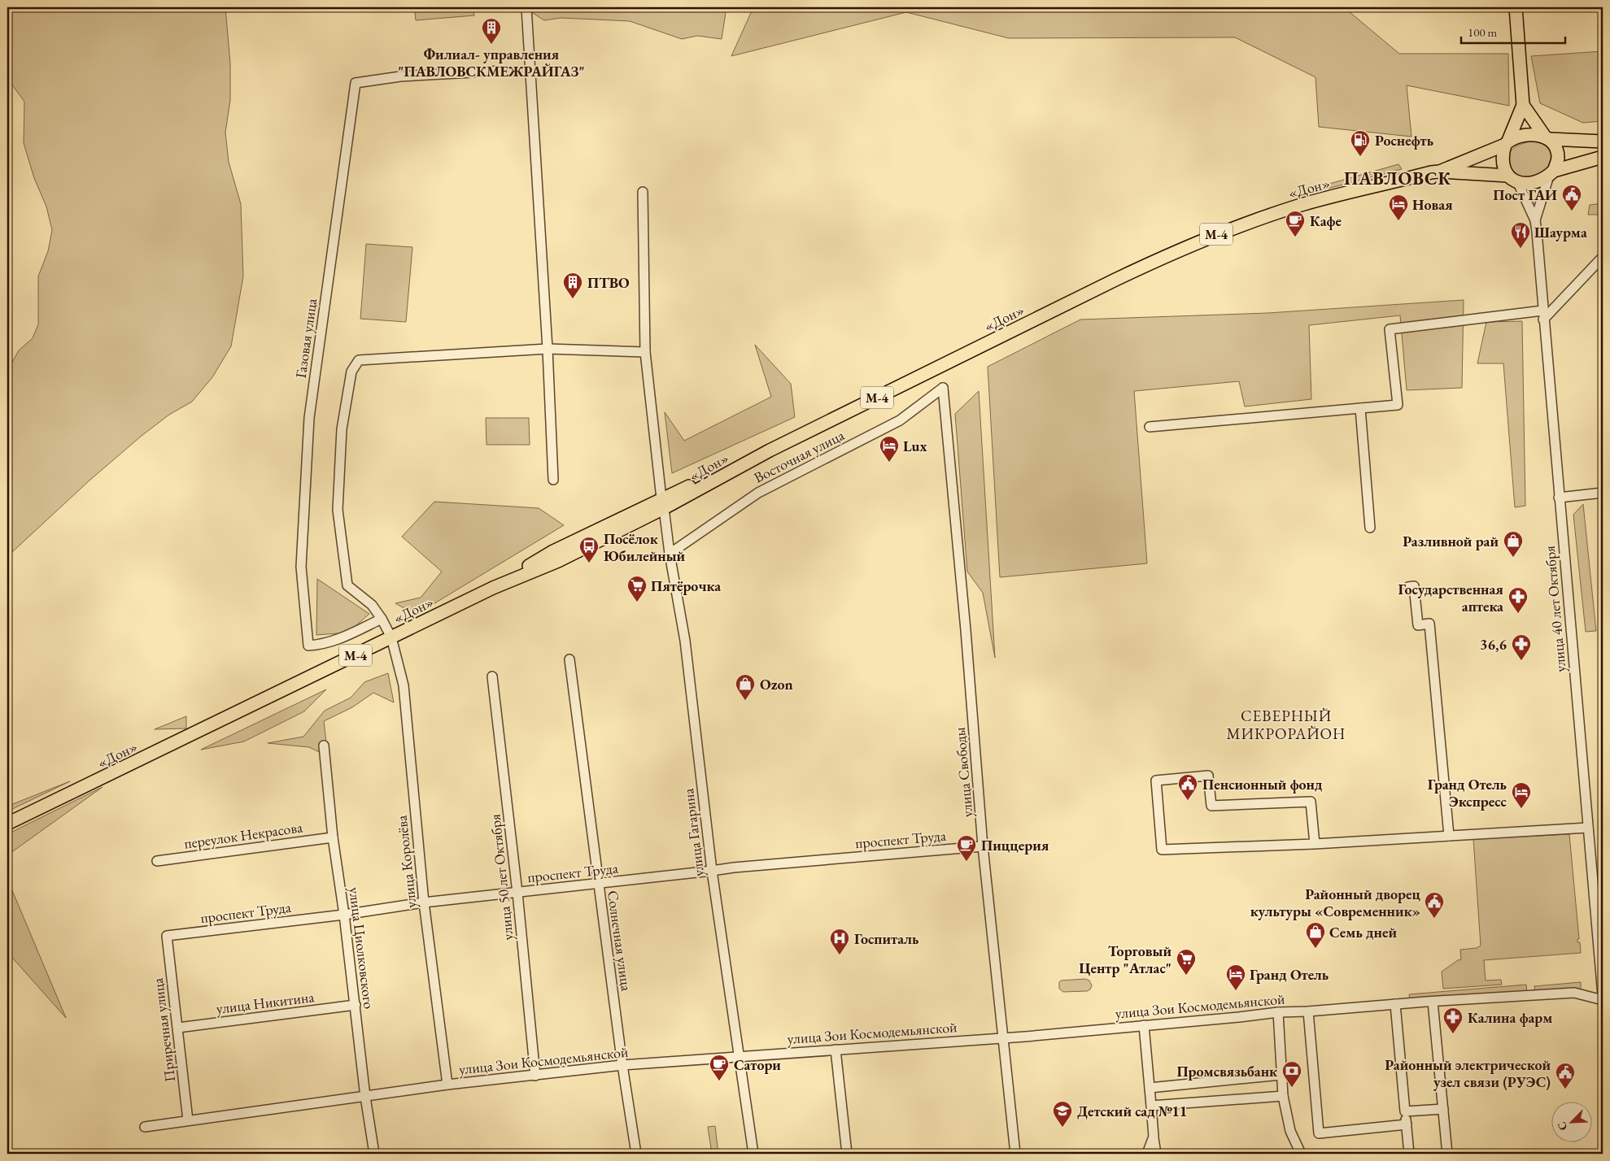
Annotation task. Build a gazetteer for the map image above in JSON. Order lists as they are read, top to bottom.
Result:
{
  "streets": {
    "main road": ["«Дон»", "М-4"],
    "street": [
      "Газовая улица",
      "Восточная улица",
      "улица 40 лет Октября",
      "улица Свободы",
      "улица Гагарина",
      "переулок Некрасова",
      "проспект Труда",
      "улица Королёва",
      "улица 50 лет Октября",
      "Солнечная улица",
      "улица Циолковского",
      "улица Никитина",
      "улица Зои Космодемьянской",
      "Приречная улица"
    ]
  },
  "crossings": [
    ["«Дон»", "улица 40 лет Октября"],
    ["«Дон»", "улица Гагарина"],
    ["«Дон»", "улица Королёва"],
    ["Восточная улица", "улица Свободы"],
    ["Восточная улица", "улица Гагарина"],
    ["улица Свободы", "проспект Труда"],
    ["улица Свободы", "улица Зои Космодемьянской"],
    ["улица Гагарина", "проспект Труда"],
    ["улица Гагарина", "улица Зои Космодемьянской"],
    ["переулок Некрасова", "улица Циолковского"],
    ["проспект Труда", "улица Королёва"],
    ["проспект Труда", "улица 50 лет Октября"],
    ["проспект Труда", "Солнечная улица"],
    ["проспект Труда", "улица Циолковского"],
    ["проспект Труда", "Приречная улица"],
    ["улица Королёва", "улица Зои Космодемьянской"],
    ["улица 50 лет Октября", "улица Зои Космодемьянской"],
    ["Солнечная улица", "улица Зои Космодемьянской"],
    ["улица Циолковского", "улица Никитина"],
    ["улица Циолковского", "улица Зои Космодемьянской"],
    ["улица Никитина", "Приречная улица"],
    ["улица Зои Космодемьянской", "Приречная улица"]
  ],
  "districts": ["ПАВЛОВСК", "СЕВЕРНЫЙ МИКРОРАЙОН"],
  "places": {
    "building": ["Филиал- управления \"ПАВЛОВСКМЕЖРАЙГАЗ\"", "ПТВО"],
    "fuel station": ["Роснефть"],
    "public building": [
      "Пост ГАИ",
      "Пенсионный фонд",
      "Районный дворец культуры «Современник»",
      "Районный электрической узел связи (РУЭС)"
    ],
    "hotel": [
      "Новая",
      "Lux",
      "Гранд Отель Экспресс",
      "Гранд Отель"
    ],
    "cafe": ["Кафе", "Пиццерия", "Сатори"],
    "restaurant": ["Шаурма"],
    "shop": ["Разливной рай", "Ozon", "Семь дней"],
    "bus stop": ["Посёлок Юбилейный"],
    "supermarket": ["Пятёрочка", "Торговый Центр \"Атлас\""],
    "pharmacy": ["Государственная аптека", "36,6", "Калина фарм"],
    "hospital": ["Госпиталь"],
    "bank": ["Промсвязьбанк"],
    "school or university": ["Детский сад №11"]
  },
  "scale_bar": "100 m",
  "north": "bottom left"
}
